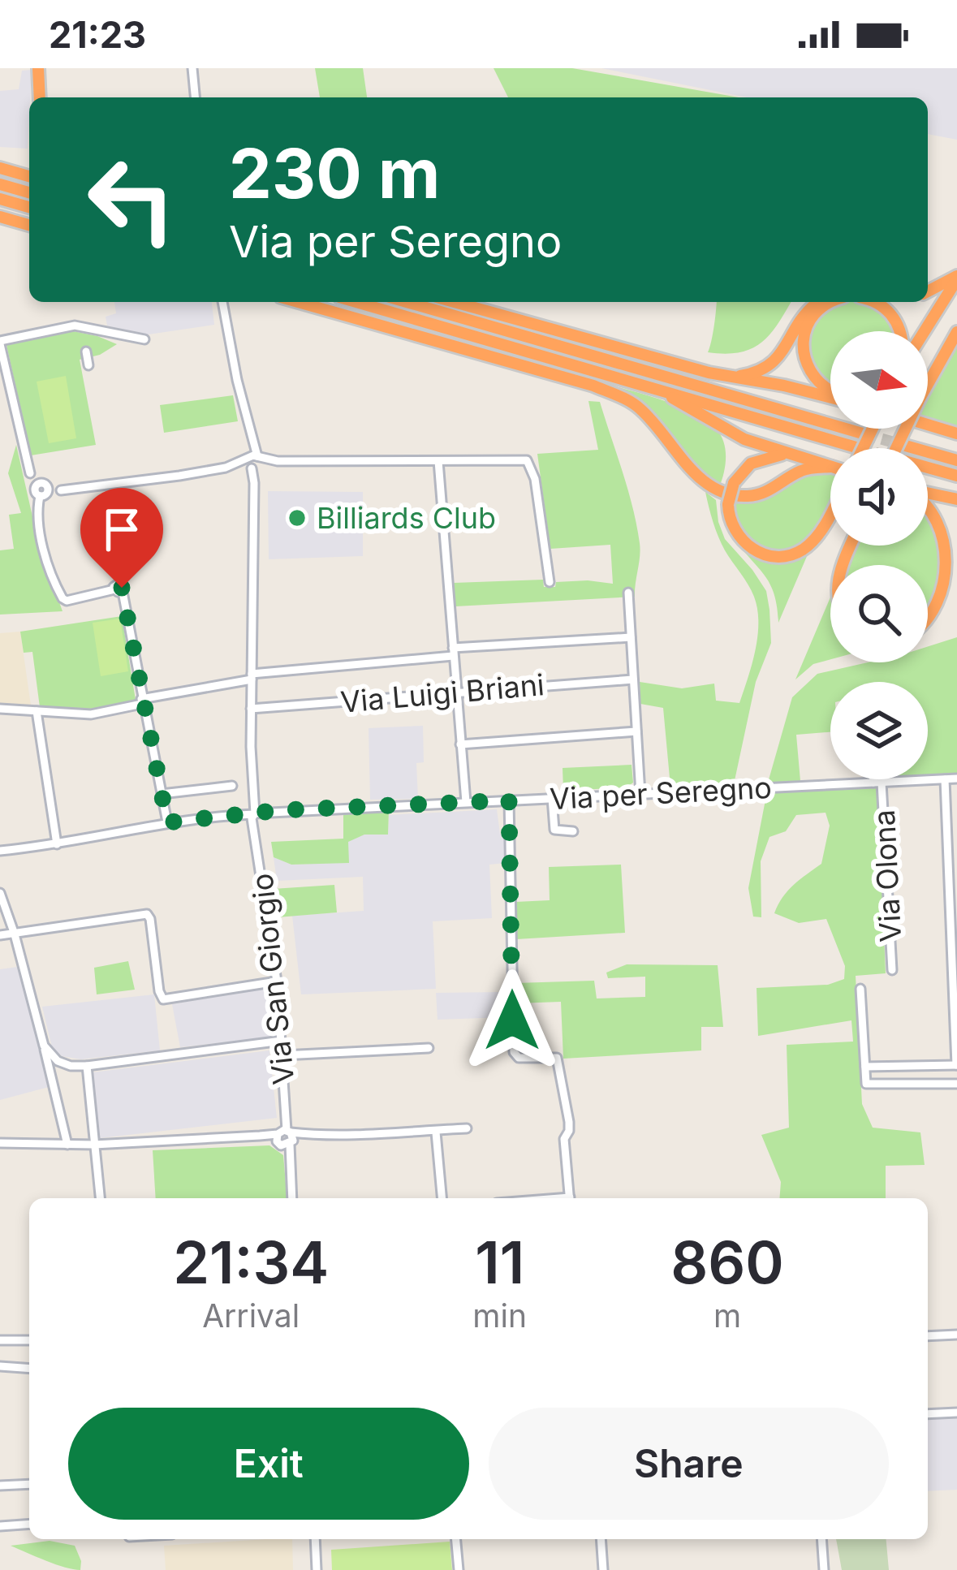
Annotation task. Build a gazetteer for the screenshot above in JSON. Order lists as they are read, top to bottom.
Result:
{
  "streets": {
    "street": [
      "Via Luigi Briani",
      "Via per Seregno",
      "Via Olona",
      "Via San Giorgio"
    ]
  },
  "crossings": [
    ["Via Luigi Briani", "Via San Giorgio"],
    ["Via per Seregno", "Via Olona"],
    ["Via per Seregno", "Via San Giorgio"]
  ],
  "places": ["Billiards Club"],
  "north": "right",
  "page": {
    "status": "21:23",
    "turn": ["230 m", "Via per Seregno"],
    "eta": [
      "21:34",
      "Arrival",
      "11",
      "min",
      "860",
      "m"
    ],
    "buttons": ["Exit", "Share"]
  }
}
